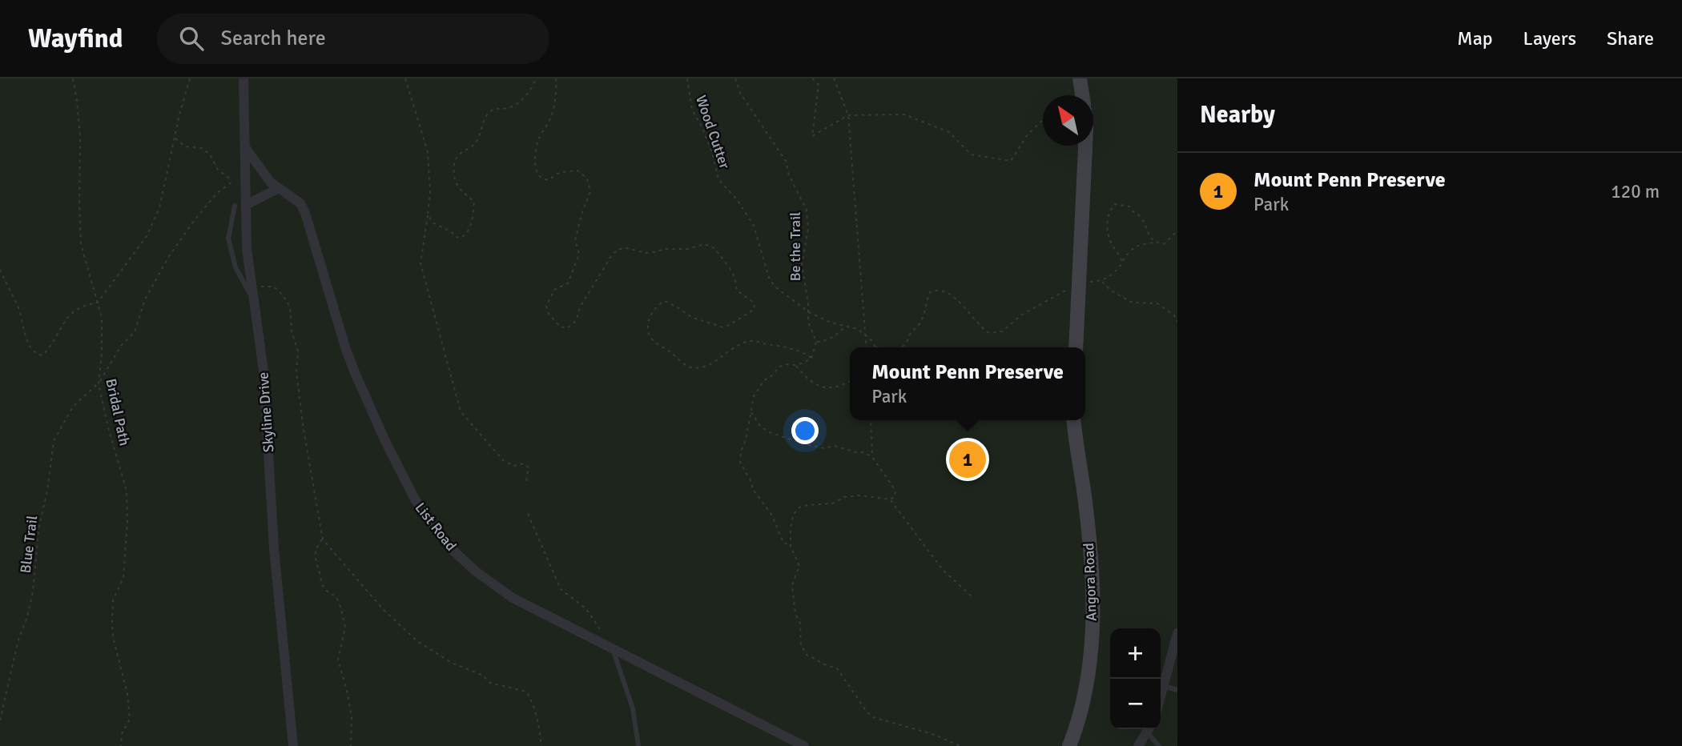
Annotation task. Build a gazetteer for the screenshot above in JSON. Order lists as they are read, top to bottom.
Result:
{
  "streets": {
    "street": ["Skyline Drive", "List Road", "Angora Road"],
    "path": [
      "Wood Cutter",
      "Be the Trail",
      "Bridal Path",
      "Blue Trail"
    ]
  },
  "crossings": [
    ["Wood Cutter", "Be the Trail"],
    ["Bridal Path", "Blue Trail"],
    ["Skyline Drive", "List Road"]
  ],
  "north": "top left",
  "page": {
    "header": "Wayfind",
    "search": "Search here",
    "nav": ["Map", "Layers", "Share"],
    "heading": "Nearby",
    "list": [
      {
        "mark": "1",
        "name": "Mount Penn Preserve",
        "note": "Park",
        "value": "120 m"
      }
    ],
    "popup": ["Mount Penn Preserve", "Park"],
    "pins": "1",
    "map_buttons": ["+", "−"]
  }
}
